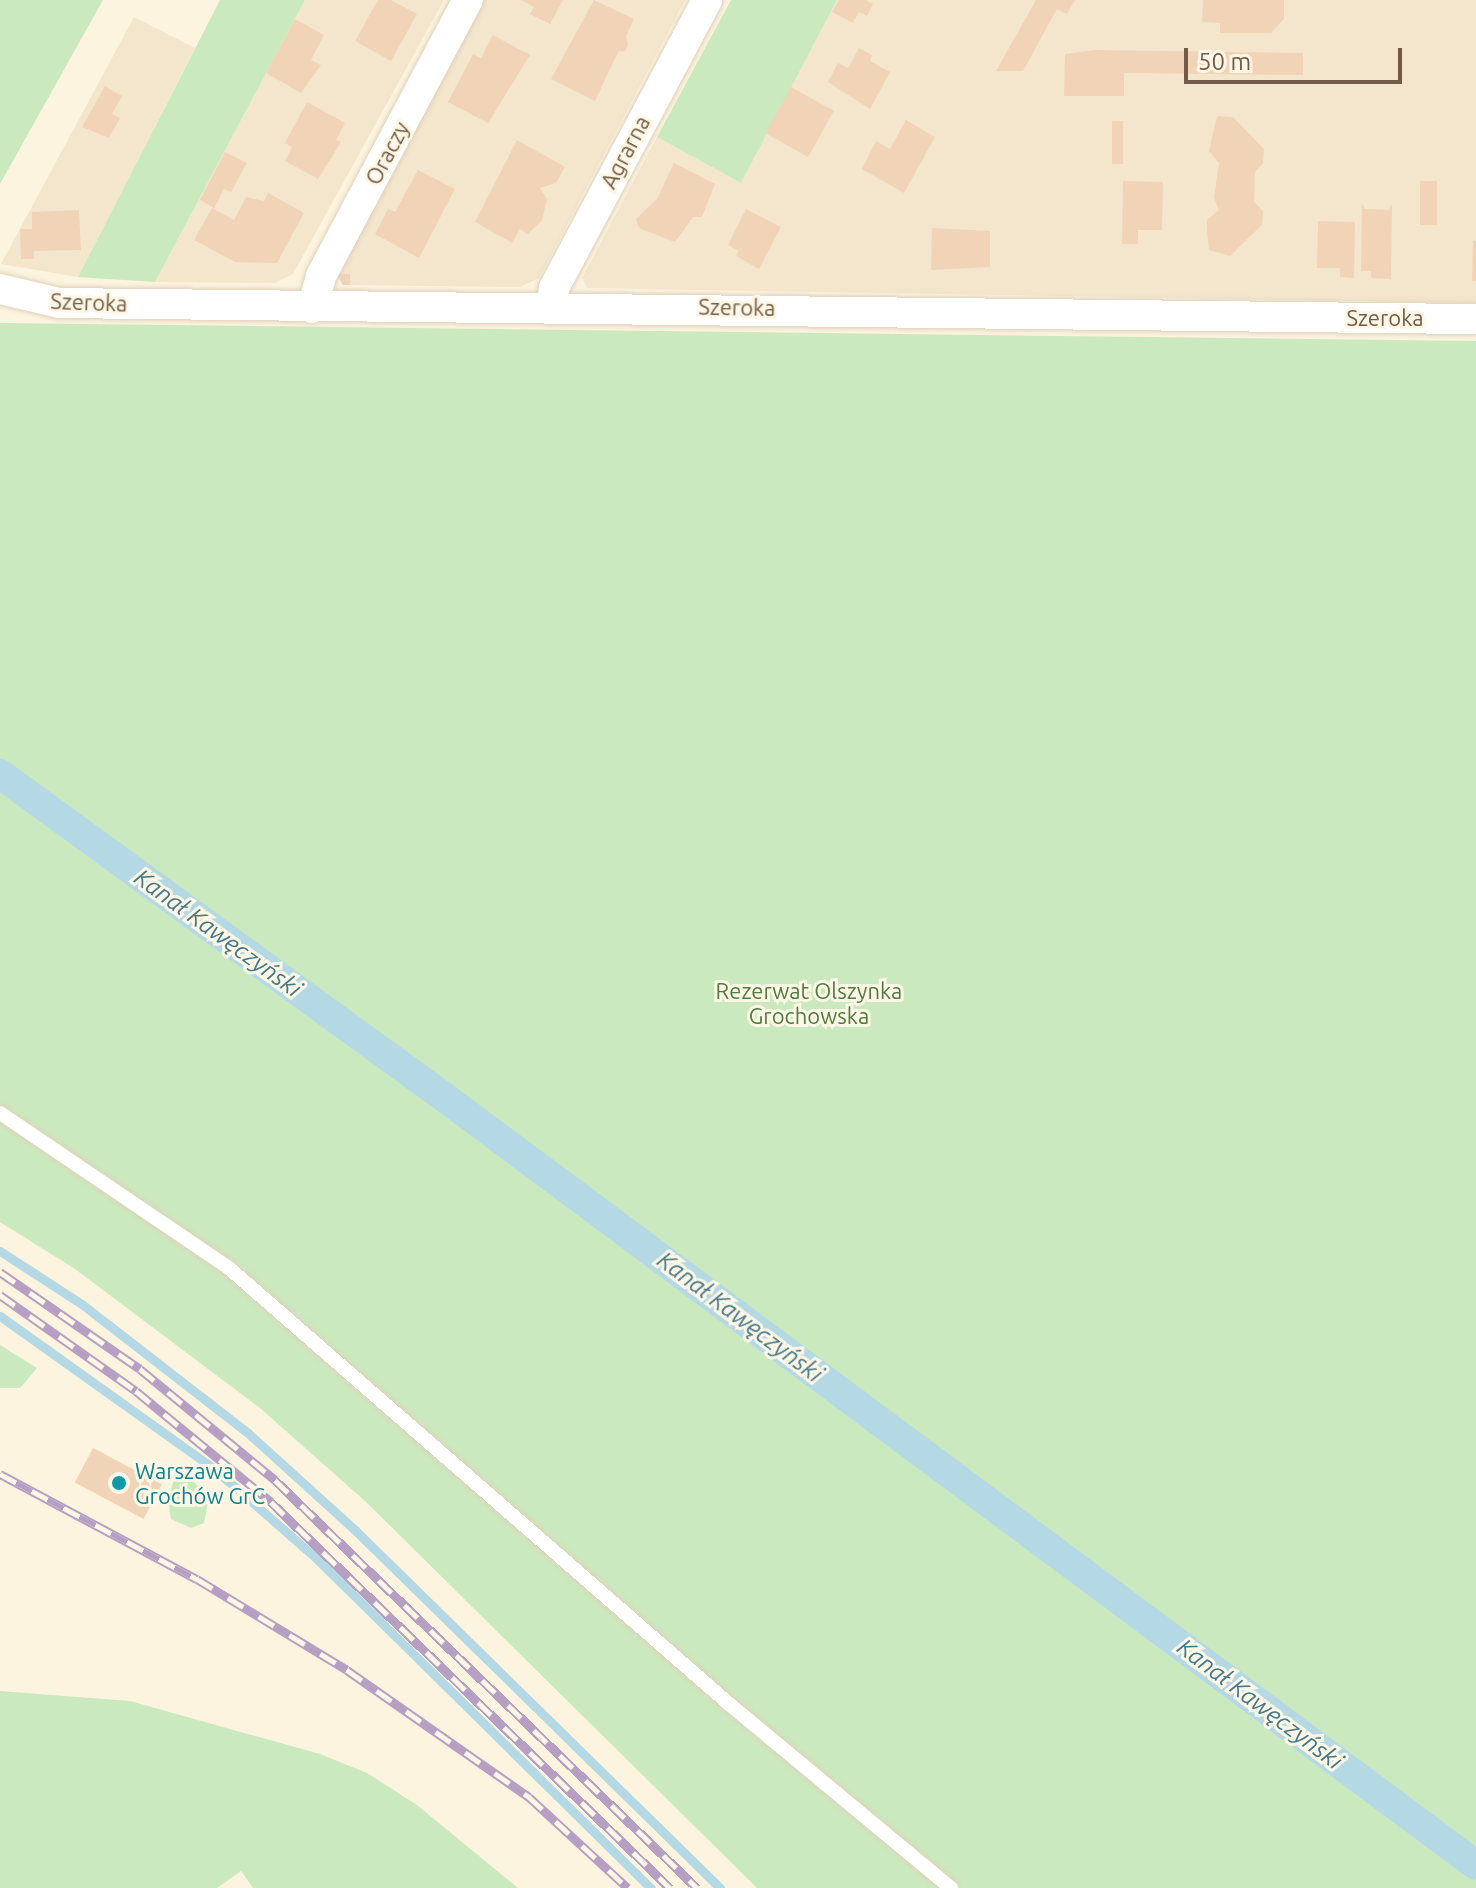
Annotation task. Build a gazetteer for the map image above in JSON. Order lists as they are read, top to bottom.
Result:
{
  "streets": {
    "street": ["Agrarna", "Oraczy", "Szeroka"]
  },
  "crossings": [
    ["Agrarna", "Szeroka"],
    ["Oraczy", "Szeroka"]
  ],
  "water": ["Kanał Kawęczyński"],
  "parks": ["Rezerwat Olszynka Grochowska"],
  "places": ["Warszawa Grochów GrC"],
  "scale_bar": "50 m"
}
